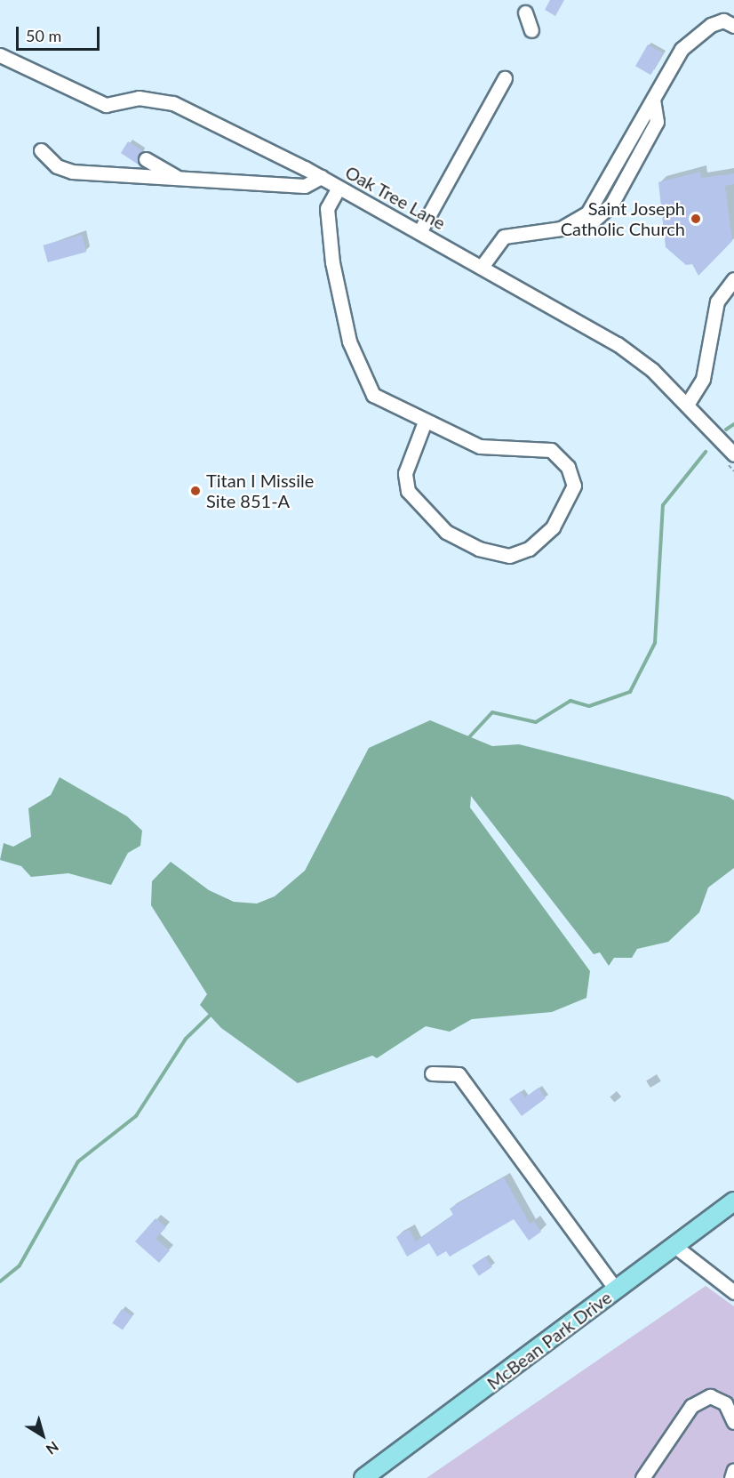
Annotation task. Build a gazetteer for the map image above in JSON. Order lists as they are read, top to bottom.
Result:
{
  "streets": {
    "main road": ["McBean Park Drive"],
    "street": ["Oak Tree Lane"]
  },
  "places": ["Saint Joseph Catholic Church", "Titan I Missile Site 851-A"],
  "scale_bar": "50 m",
  "north": "bottom right"
}
